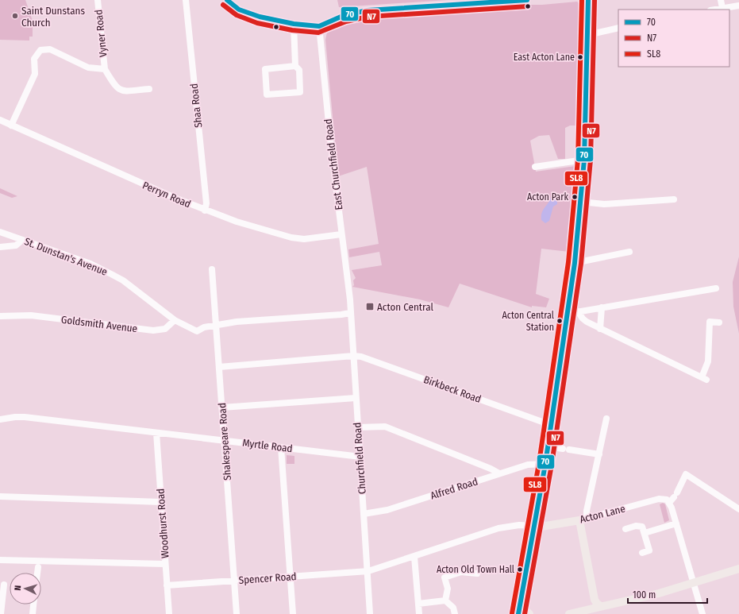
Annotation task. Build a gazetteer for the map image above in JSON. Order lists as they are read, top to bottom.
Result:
{
  "streets": {
    "main road": ["Acton Lane"],
    "street": [
      "Vyner Road",
      "Shaa Road",
      "East Churchfield Road",
      "Perryn Road",
      "St. Dunstan's Avenue",
      "Goldsmith Avenue",
      "Birkbeck Road",
      "Shakespeare Road",
      "Myrtle Road",
      "Churchfield Road",
      "Alfred Road",
      "Woodhurst Road",
      "Spencer Road"
    ]
  },
  "crossings": [
    ["Vyner Road", "Perryn Road"],
    ["Shaa Road", "Perryn Road"],
    ["East Churchfield Road", "Perryn Road"],
    ["East Churchfield Road", "Churchfield Road"],
    ["St. Dunstan's Avenue", "Goldsmith Avenue"],
    ["Birkbeck Road", "Shakespeare Road"],
    ["Birkbeck Road", "Churchfield Road"],
    ["Shakespeare Road", "Myrtle Road"],
    ["Shakespeare Road", "Spencer Road"],
    ["Myrtle Road", "Churchfield Road"],
    ["Myrtle Road", "Woodhurst Road"],
    ["Churchfield Road", "Alfred Road"],
    ["Churchfield Road", "Spencer Road"],
    ["Acton Lane", "Spencer Road"],
    ["Woodhurst Road", "Spencer Road"]
  ],
  "places": {
    "other": [
      "Saint Dunstans Church",
      "East Acton Lane",
      "Acton Park",
      "Acton Central Station",
      "Acton Old Town Hall"
    ],
    "transit": ["Acton Central"]
  },
  "lines": ["transit line 70", "transit line N7", "transit line SL8"],
  "legend": ["70", "N7", "SL8"],
  "scale_bar": "100 m",
  "north": "left"
}
